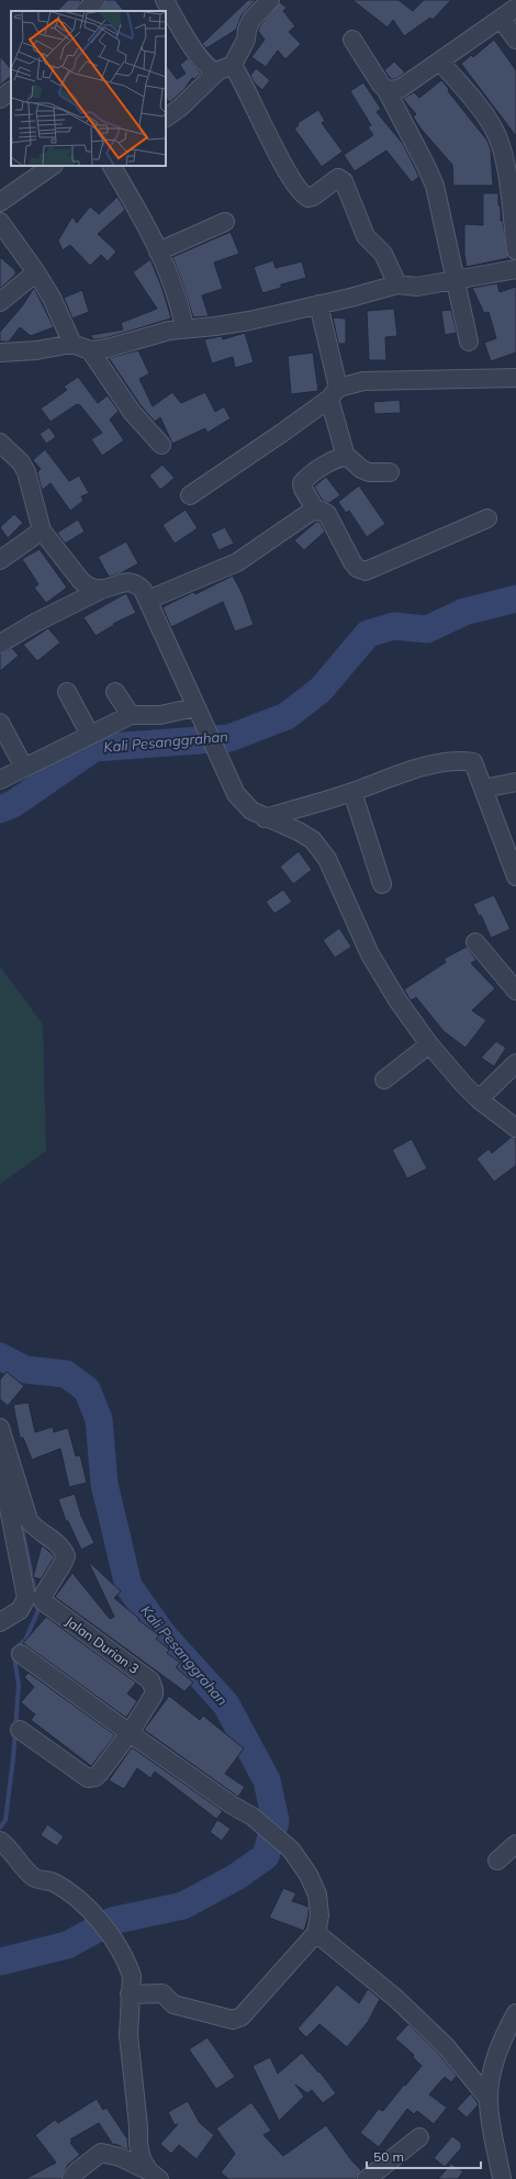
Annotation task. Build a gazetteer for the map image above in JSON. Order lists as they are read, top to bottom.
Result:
{
  "streets": {
    "street": ["Jalan Durian 3"]
  },
  "water": ["Kali Pesanggrahan"],
  "scale_bar": "50 m"
}
